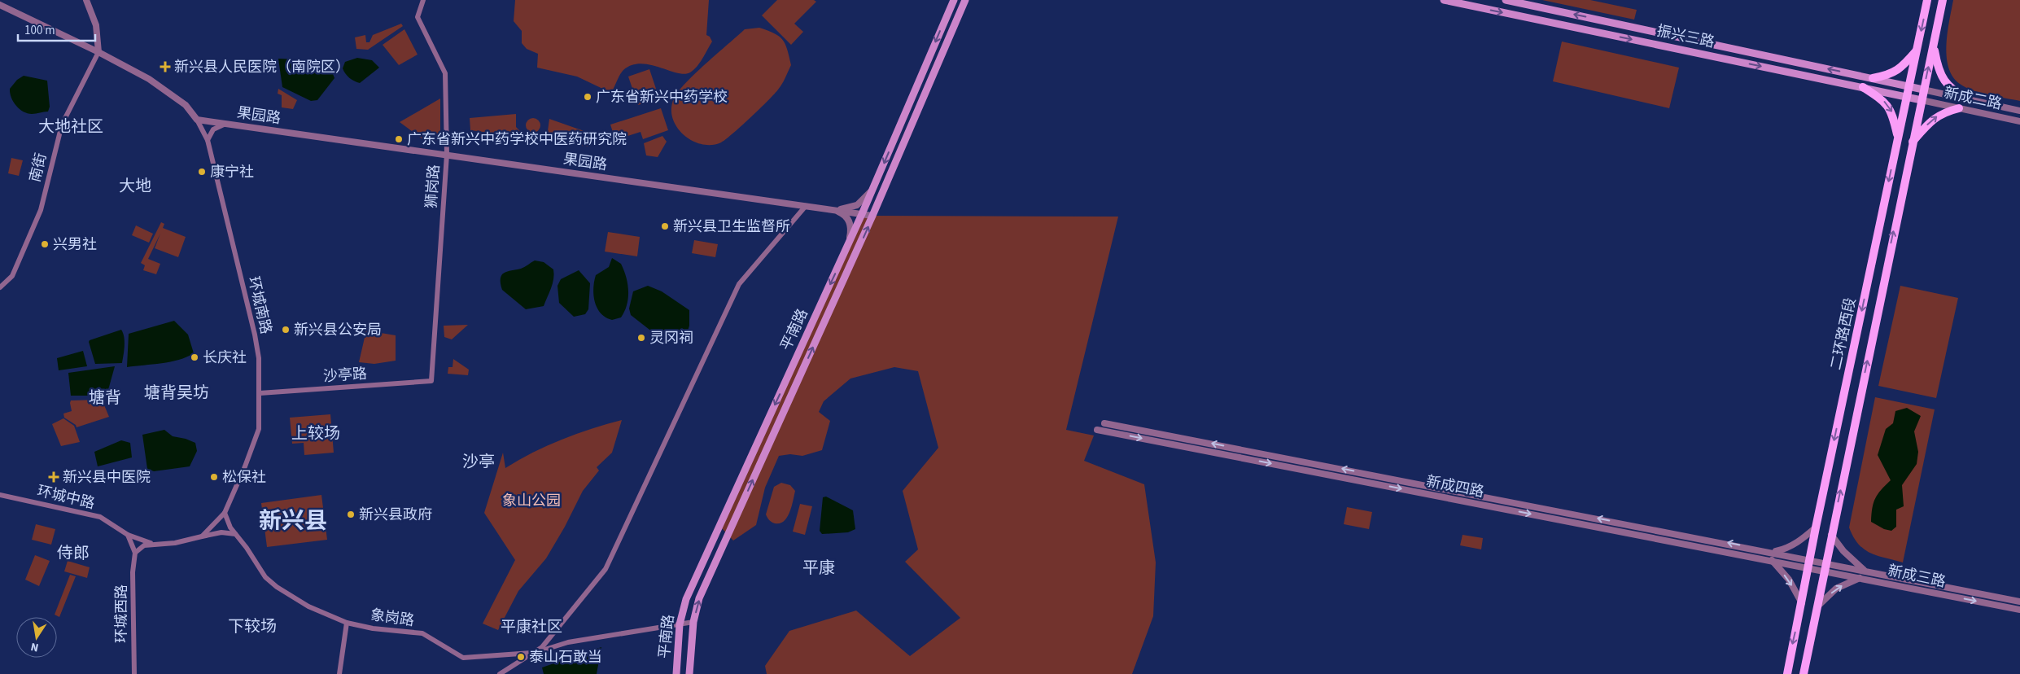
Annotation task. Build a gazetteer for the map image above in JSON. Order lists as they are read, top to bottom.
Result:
{
  "streets": {
    "main road": ["振兴三路", "平南路", "二环路西段"],
    "street": [
      "新成二路",
      "果园路",
      "南街",
      "狮岗路",
      "环城南路",
      "沙亭路",
      "新成四路",
      "环城中路",
      "新成三路",
      "环城西路",
      "象岗路"
    ]
  },
  "crossings": [
    ["振兴三路", "新成二路"],
    ["振兴三路", "二环路西段"],
    ["新成二路", "二环路西段"],
    ["果园路", "狮岗路"],
    ["果园路", "环城南路"],
    ["果园路", "平南路"],
    ["南街", "环城南路"],
    ["狮岗路", "沙亭路"],
    ["环城南路", "沙亭路"],
    ["环城南路", "象岗路"],
    ["平南路", "象岗路"],
    ["二环路西段", "新成四路"],
    ["二环路西段", "新成三路"],
    ["新成四路", "新成三路"]
  ],
  "districts": [
    "大地社区",
    "大地",
    "塘背吴坊",
    "塘背",
    "上较场",
    "沙亭",
    "新兴县",
    "侍郎",
    "平康",
    "下较场",
    "平康社区"
  ],
  "parks": ["象山公园"],
  "places": {
    "health": ["新兴县人民医院（南院区）", "新兴县中医院"],
    "other": [
      "广东省新兴中药学校",
      "广东省新兴中药学校中医药研究院",
      "康宁社",
      "新兴县卫生监督所",
      "兴男社",
      "新兴县公安局",
      "灵冈祠",
      "长庆社",
      "松保社",
      "新兴县政府",
      "泰山石敢当"
    ]
  },
  "scale_bar": "100 m",
  "north": "bottom"
}
